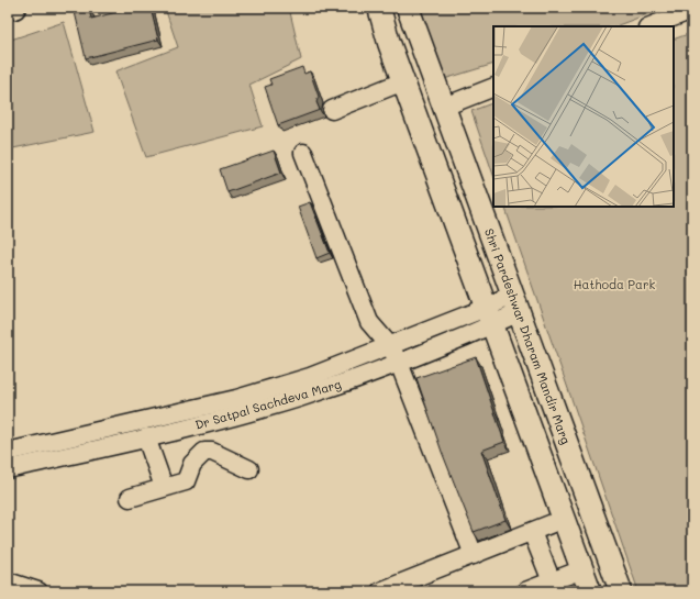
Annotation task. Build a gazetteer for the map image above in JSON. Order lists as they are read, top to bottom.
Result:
{
  "streets": {
    "main road": ["Shri Pardeshwar Dharam Mandir Marg"],
    "street": ["Dr Satpal Sachdeva Marg"]
  },
  "crossings": [
    ["Shri Pardeshwar Dharam Mandir Marg", "Dr Satpal Sachdeva Marg"]
  ],
  "parks": ["Hathoda Park"]
}
